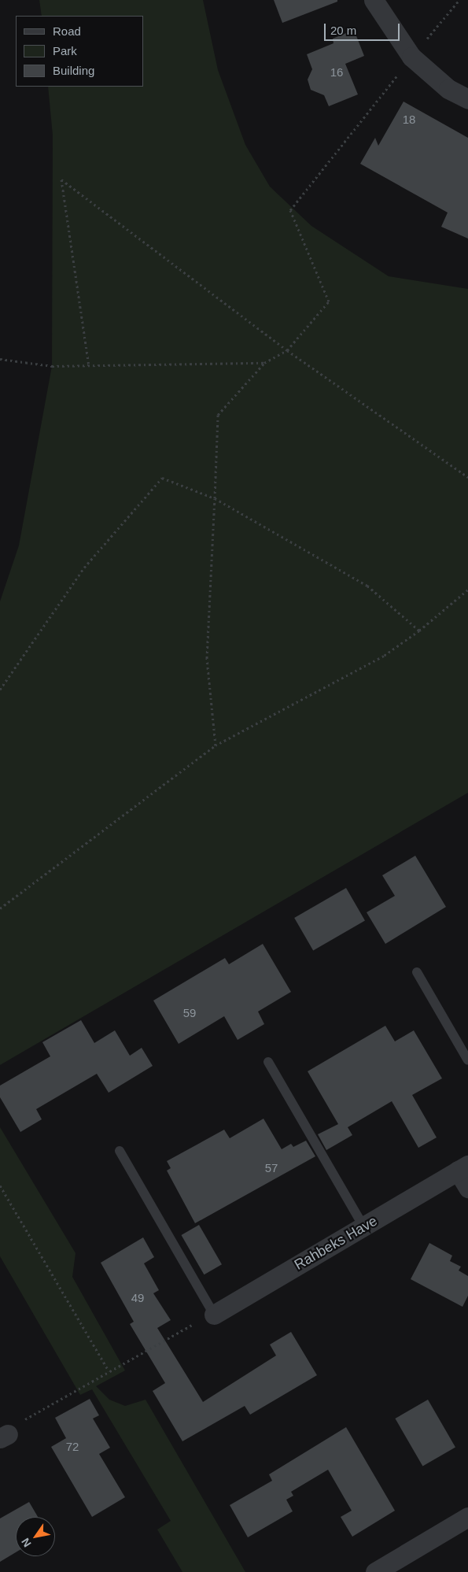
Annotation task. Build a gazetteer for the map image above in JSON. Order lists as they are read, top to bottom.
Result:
{
  "streets": {
    "street": ["Rahbeks Have"]
  },
  "house_numbers": [
    "16",
    "18",
    "59",
    "57",
    "49",
    "72"
  ],
  "legend": ["Road", "Park", "Building"],
  "scale_bar": "20 m",
  "north": "bottom left"
}
